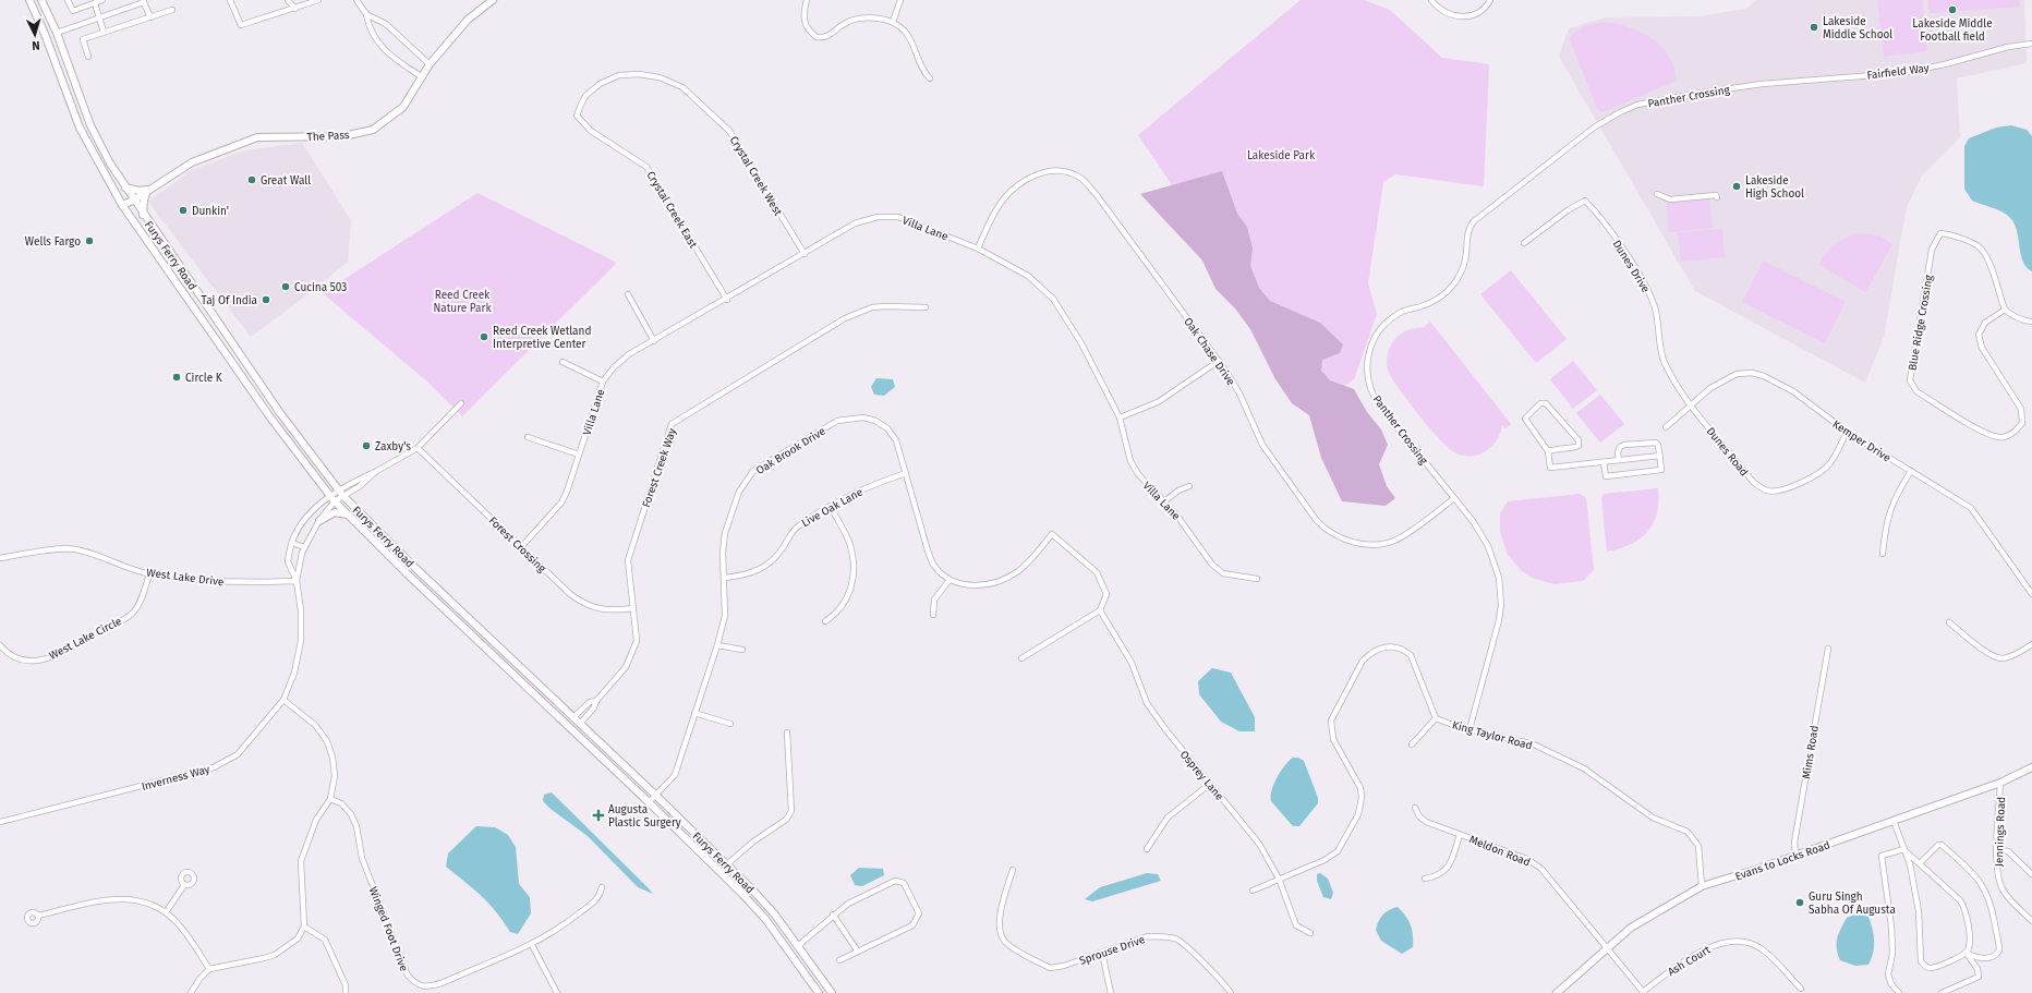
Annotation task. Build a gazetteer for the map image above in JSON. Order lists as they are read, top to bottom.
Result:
{
  "streets": {
    "main road": ["The Pass", "Furys Ferry Road", "Evans to Locks Road"],
    "street": [
      "Fairfield Way",
      "Panther Crossing",
      "Crystal Creek West",
      "Crystal Creek East",
      "Villa Lane",
      "Dunes Drive",
      "Blue Ridge Crossing",
      "Oak Chase Drive",
      "Kemper Drive",
      "Oak Brook Drive",
      "Dunes Road",
      "Forest Creek Way",
      "Live Oak Lane",
      "Forest Crossing",
      "West Lake Drive",
      "West Lake Circle",
      "King Taylor Road",
      "Mims Road",
      "Osprey Lane",
      "Inverness Way",
      "Jennings Road",
      "Meldon Road",
      "Winged Foot Drive",
      "Sprouse Drive",
      "Ash Court"
    ]
  },
  "crossings": [
    ["Fairfield Way", "Panther Crossing"],
    ["Panther Crossing", "Oak Chase Drive"],
    ["Panther Crossing", "King Taylor Road"],
    ["The Pass", "Furys Ferry Road"],
    ["Crystal Creek West", "Crystal Creek East"],
    ["Crystal Creek West", "Villa Lane"],
    ["Crystal Creek East", "Villa Lane"],
    ["Villa Lane", "Oak Chase Drive"],
    ["Villa Lane", "Forest Crossing"],
    ["Furys Ferry Road", "Oak Brook Drive"],
    ["Furys Ferry Road", "Forest Creek Way"],
    ["Furys Ferry Road", "Inverness Way"],
    ["Dunes Drive", "Kemper Drive"],
    ["Dunes Drive", "Dunes Road"],
    ["Kemper Drive", "Dunes Road"],
    ["Oak Brook Drive", "Live Oak Lane"],
    ["Oak Brook Drive", "Osprey Lane"],
    ["Forest Creek Way", "Forest Crossing"],
    ["Forest Crossing", "Inverness Way"],
    ["West Lake Drive", "West Lake Circle"],
    ["West Lake Drive", "Inverness Way"],
    ["King Taylor Road", "Evans to Locks Road"],
    ["Mims Road", "Evans to Locks Road"],
    ["Jennings Road", "Evans to Locks Road"],
    ["Meldon Road", "Evans to Locks Road"],
    ["Meldon Road", "Ash Court"]
  ],
  "parks": ["Lakeside Park", "Reed Creek Nature Park"],
  "places": {
    "other": [
      "Lakeside Middle Football field",
      "Lakeside Middle School",
      "Great Wall",
      "Lakeside High School",
      "Dunkin'",
      "Wells Fargo",
      "Cucina 503",
      "Taj Of India",
      "Reed Creek Wetland Interpretive Center",
      "Circle K",
      "Zaxby's",
      "Guru Singh Sabha Of Augusta"
    ],
    "health": ["Augusta Plastic Surgery"]
  },
  "north": "bottom"
}
